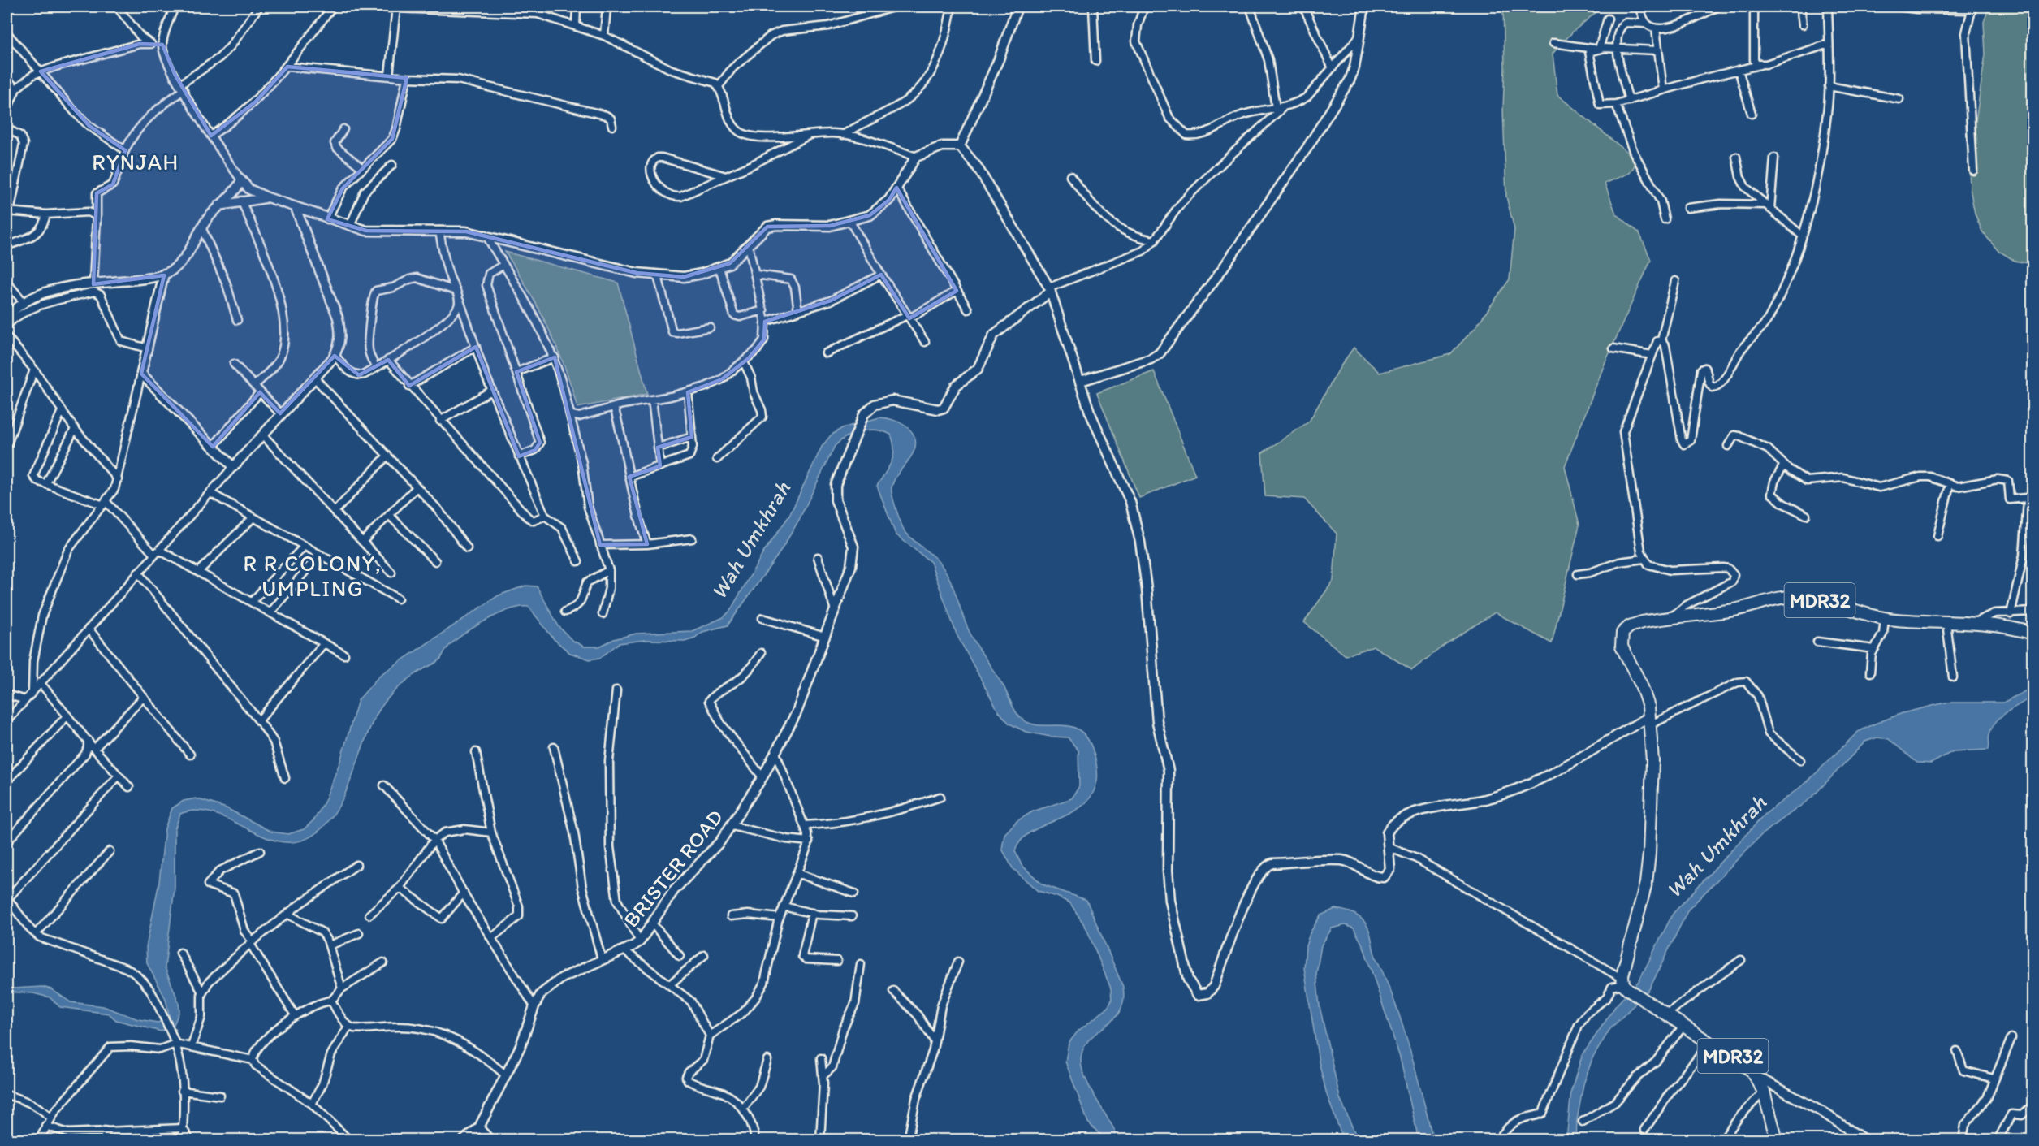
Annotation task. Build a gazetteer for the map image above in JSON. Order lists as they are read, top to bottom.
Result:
{
  "streets": {
    "main road": ["MDR32"],
    "street": ["BRISTER ROAD"]
  },
  "districts": ["RYNJAH", "R R COLONY, UMPLING"],
  "water": ["Wah Umkhrah"]
}
